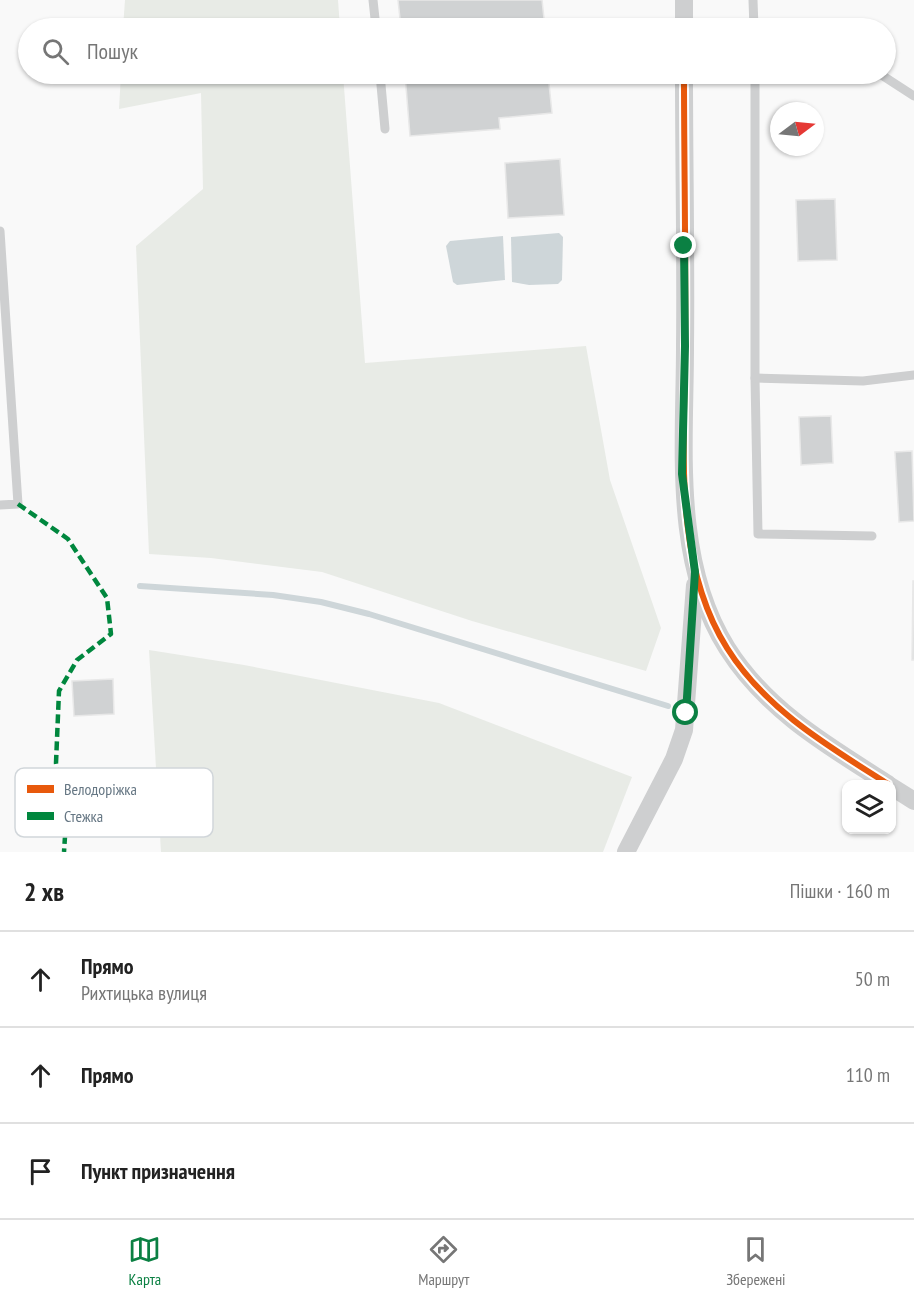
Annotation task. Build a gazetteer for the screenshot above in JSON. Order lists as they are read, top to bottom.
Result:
{
  "legend": ["Велодоріжка", "Стежка"],
  "north": "right",
  "page": {
    "search": "Пошук",
    "heading": ["2 хв", "Пішки · 160 m"],
    "list": [
      ["Прямо", "Рихтицька вулиця", "50 m"],
      ["Прямо", "110 m"],
      "Пункт призначення"
    ],
    "nav": ["Карта", "Маршрут", "Збережені"]
  }
}
